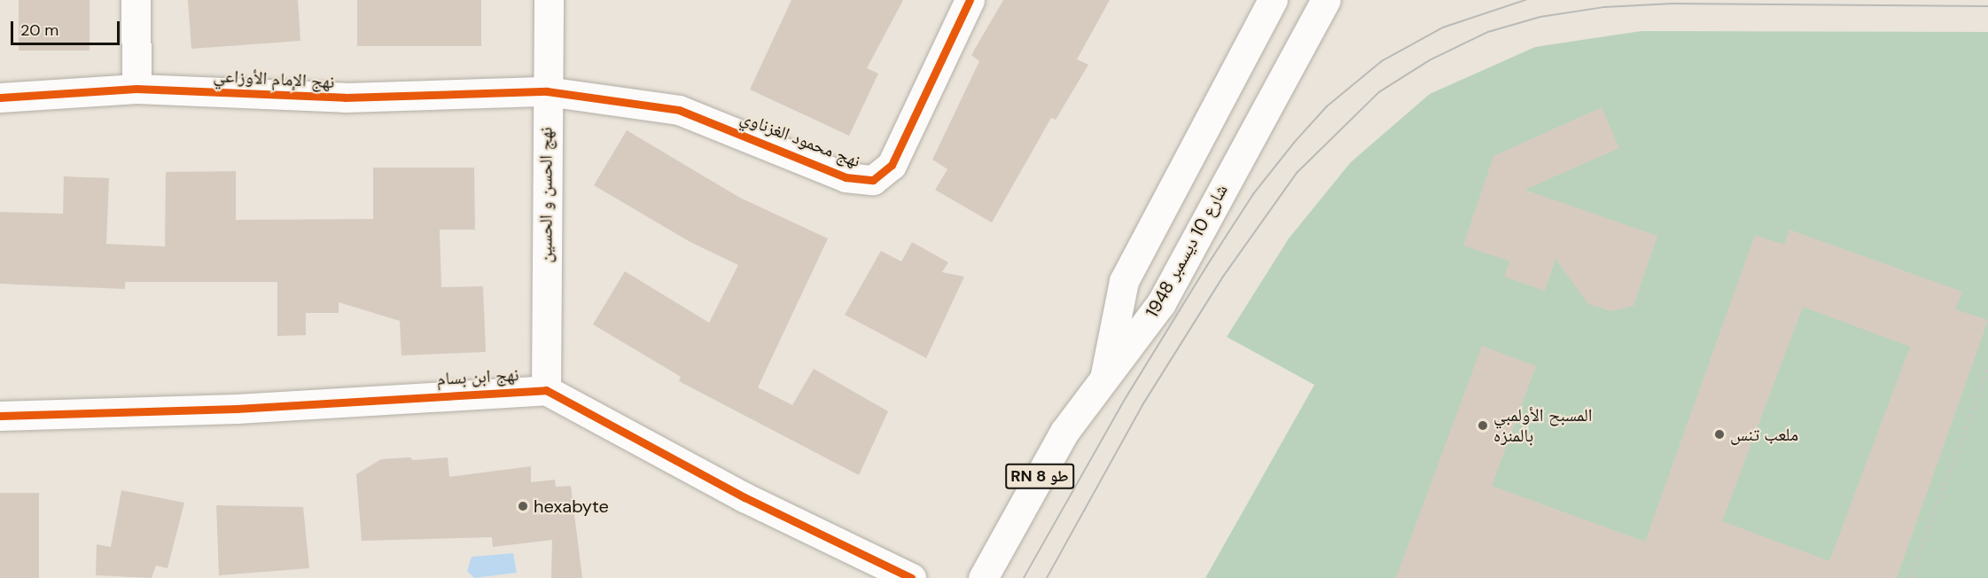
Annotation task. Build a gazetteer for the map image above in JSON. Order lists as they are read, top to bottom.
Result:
{
  "streets": {
    "street": [
      "نهج الإمام الأوزاعي",
      "نهج محمود الغزناوي",
      "نهج الحسن و الحسين",
      "شارع 10 ديسمبر 1948",
      "نهج ابن بسام",
      "RN 8 طو"
    ]
  },
  "crossings": [
    ["نهج الإمام الأوزاعي", "نهج محمود الغزناوي"],
    ["نهج الإمام الأوزاعي", "نهج الحسن و الحسين"],
    ["نهج محمود الغزناوي", "نهج الحسن و الحسين"],
    ["نهج الحسن و الحسين", "نهج ابن بسام"],
    ["شارع 10 ديسمبر 1948", "RN 8 طو"]
  ],
  "places": ["المسبح الأولمبي بالمنزه", "ملعب تنس", "hexabyte"],
  "scale_bar": "20 m"
}
